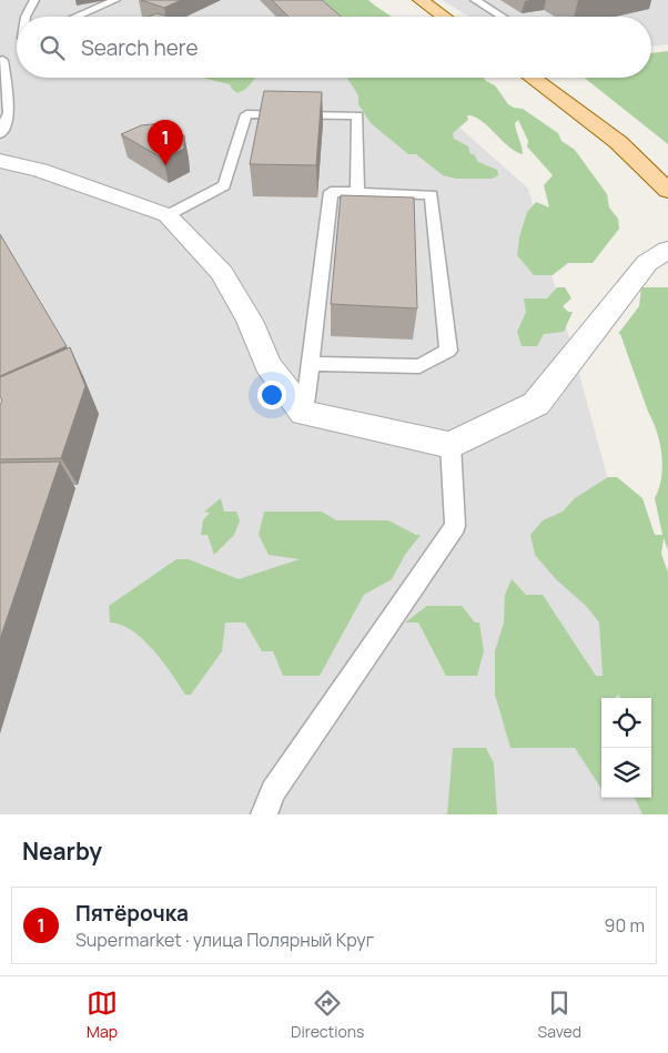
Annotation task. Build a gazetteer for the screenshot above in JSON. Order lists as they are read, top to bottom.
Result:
{
  "page": {
    "search": "Search here",
    "pins": "1",
    "heading": "Nearby",
    "list": [
      {
        "mark": "1",
        "name": "Пятёрочка",
        "note": "Supermarket · улица Полярный Круг",
        "value": "90 m"
      }
    ],
    "nav": ["Map", "Directions", "Saved"]
  }
}
